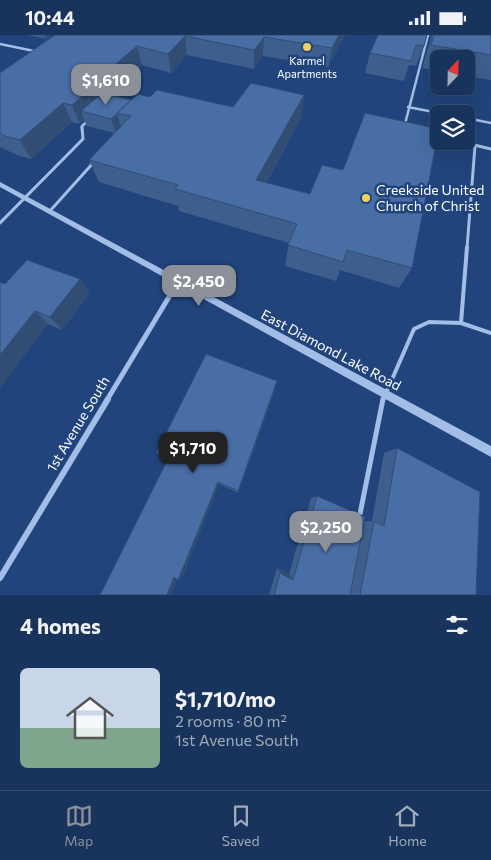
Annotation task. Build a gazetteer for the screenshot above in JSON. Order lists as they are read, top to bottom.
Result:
{
  "streets": {
    "street": ["East Diamond Lake Road", "1st Avenue South"]
  },
  "crossings": [
    ["East Diamond Lake Road", "1st Avenue South"]
  ],
  "places": ["Karmel Apartments", "Creekside United Church of Christ"],
  "north": "top",
  "page": {
    "status": "10:44",
    "price": [
      "$1,610",
      "$2,450",
      "$1,710",
      "$2,250"
    ],
    "heading": "4 homes",
    "list": [
      {
        "name": "$1,710/mo",
        "note": "2 rooms · 80 m² · 1st Avenue South"
      }
    ],
    "tabs": ["Map", "Saved", "Home"]
  }
}
